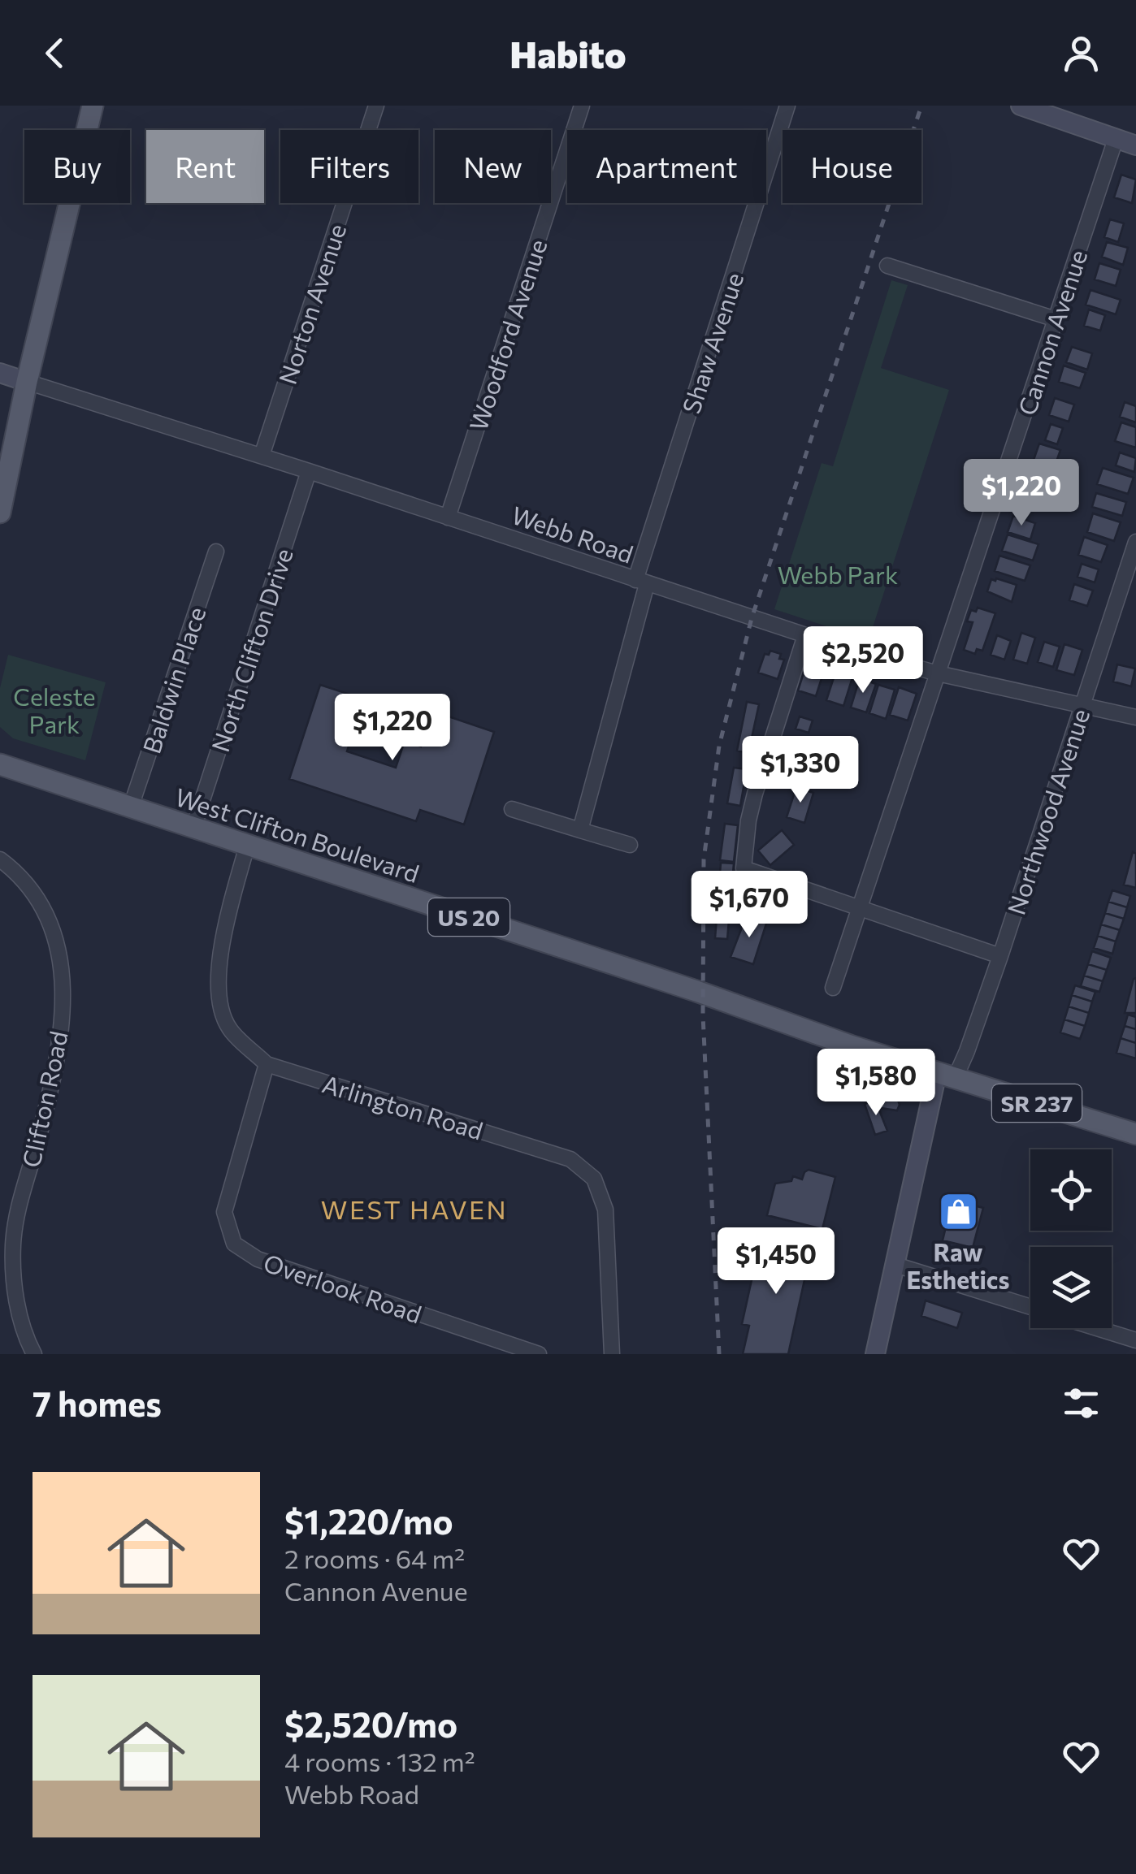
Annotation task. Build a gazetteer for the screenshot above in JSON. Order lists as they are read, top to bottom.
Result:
{
  "streets": {
    "main road": [
      "Webb Road",
      "West Clifton Boulevard",
      "US 20",
      "SR 237"
    ],
    "street": [
      "Norton Avenue",
      "Cannon Avenue",
      "Woodford Avenue",
      "Shaw Avenue",
      "North Clifton Drive",
      "Baldwin Place",
      "Northwood Avenue",
      "Clifton Road",
      "Arlington Road",
      "Overlook Road"
    ]
  },
  "crossings": [
    ["Norton Avenue", "Webb Road"],
    ["Cannon Avenue", "Webb Road"],
    ["Woodford Avenue", "Webb Road"],
    ["Shaw Avenue", "Webb Road"],
    ["Webb Road", "North Clifton Drive"],
    ["Webb Road", "Northwood Avenue"],
    ["North Clifton Drive", "West Clifton Boulevard"],
    ["Baldwin Place", "West Clifton Boulevard"],
    ["Northwood Avenue", "West Clifton Boulevard"],
    ["West Clifton Boulevard", "Arlington Road"],
    ["Arlington Road", "Overlook Road"]
  ],
  "districts": ["WEST HAVEN"],
  "parks": ["Webb Park", "Celeste Park"],
  "places": {
    "shop": ["Raw Esthetics"]
  },
  "page": {
    "header": "Habito",
    "chip": [
      "Buy",
      "Rent",
      "Filters",
      "New",
      "Apartment",
      "House"
    ],
    "price": [
      "$1,220",
      "$2,520",
      "$1,220",
      "$1,330",
      "$1,670",
      "$1,580",
      "$1,450"
    ],
    "heading": "7 homes",
    "list": [
      {
        "name": "$1,220/mo",
        "note": "2 rooms · 64 m² · Cannon Avenue"
      },
      {
        "name": "$2,520/mo",
        "note": "4 rooms · 132 m² · Webb Road"
      }
    ]
  }
}
